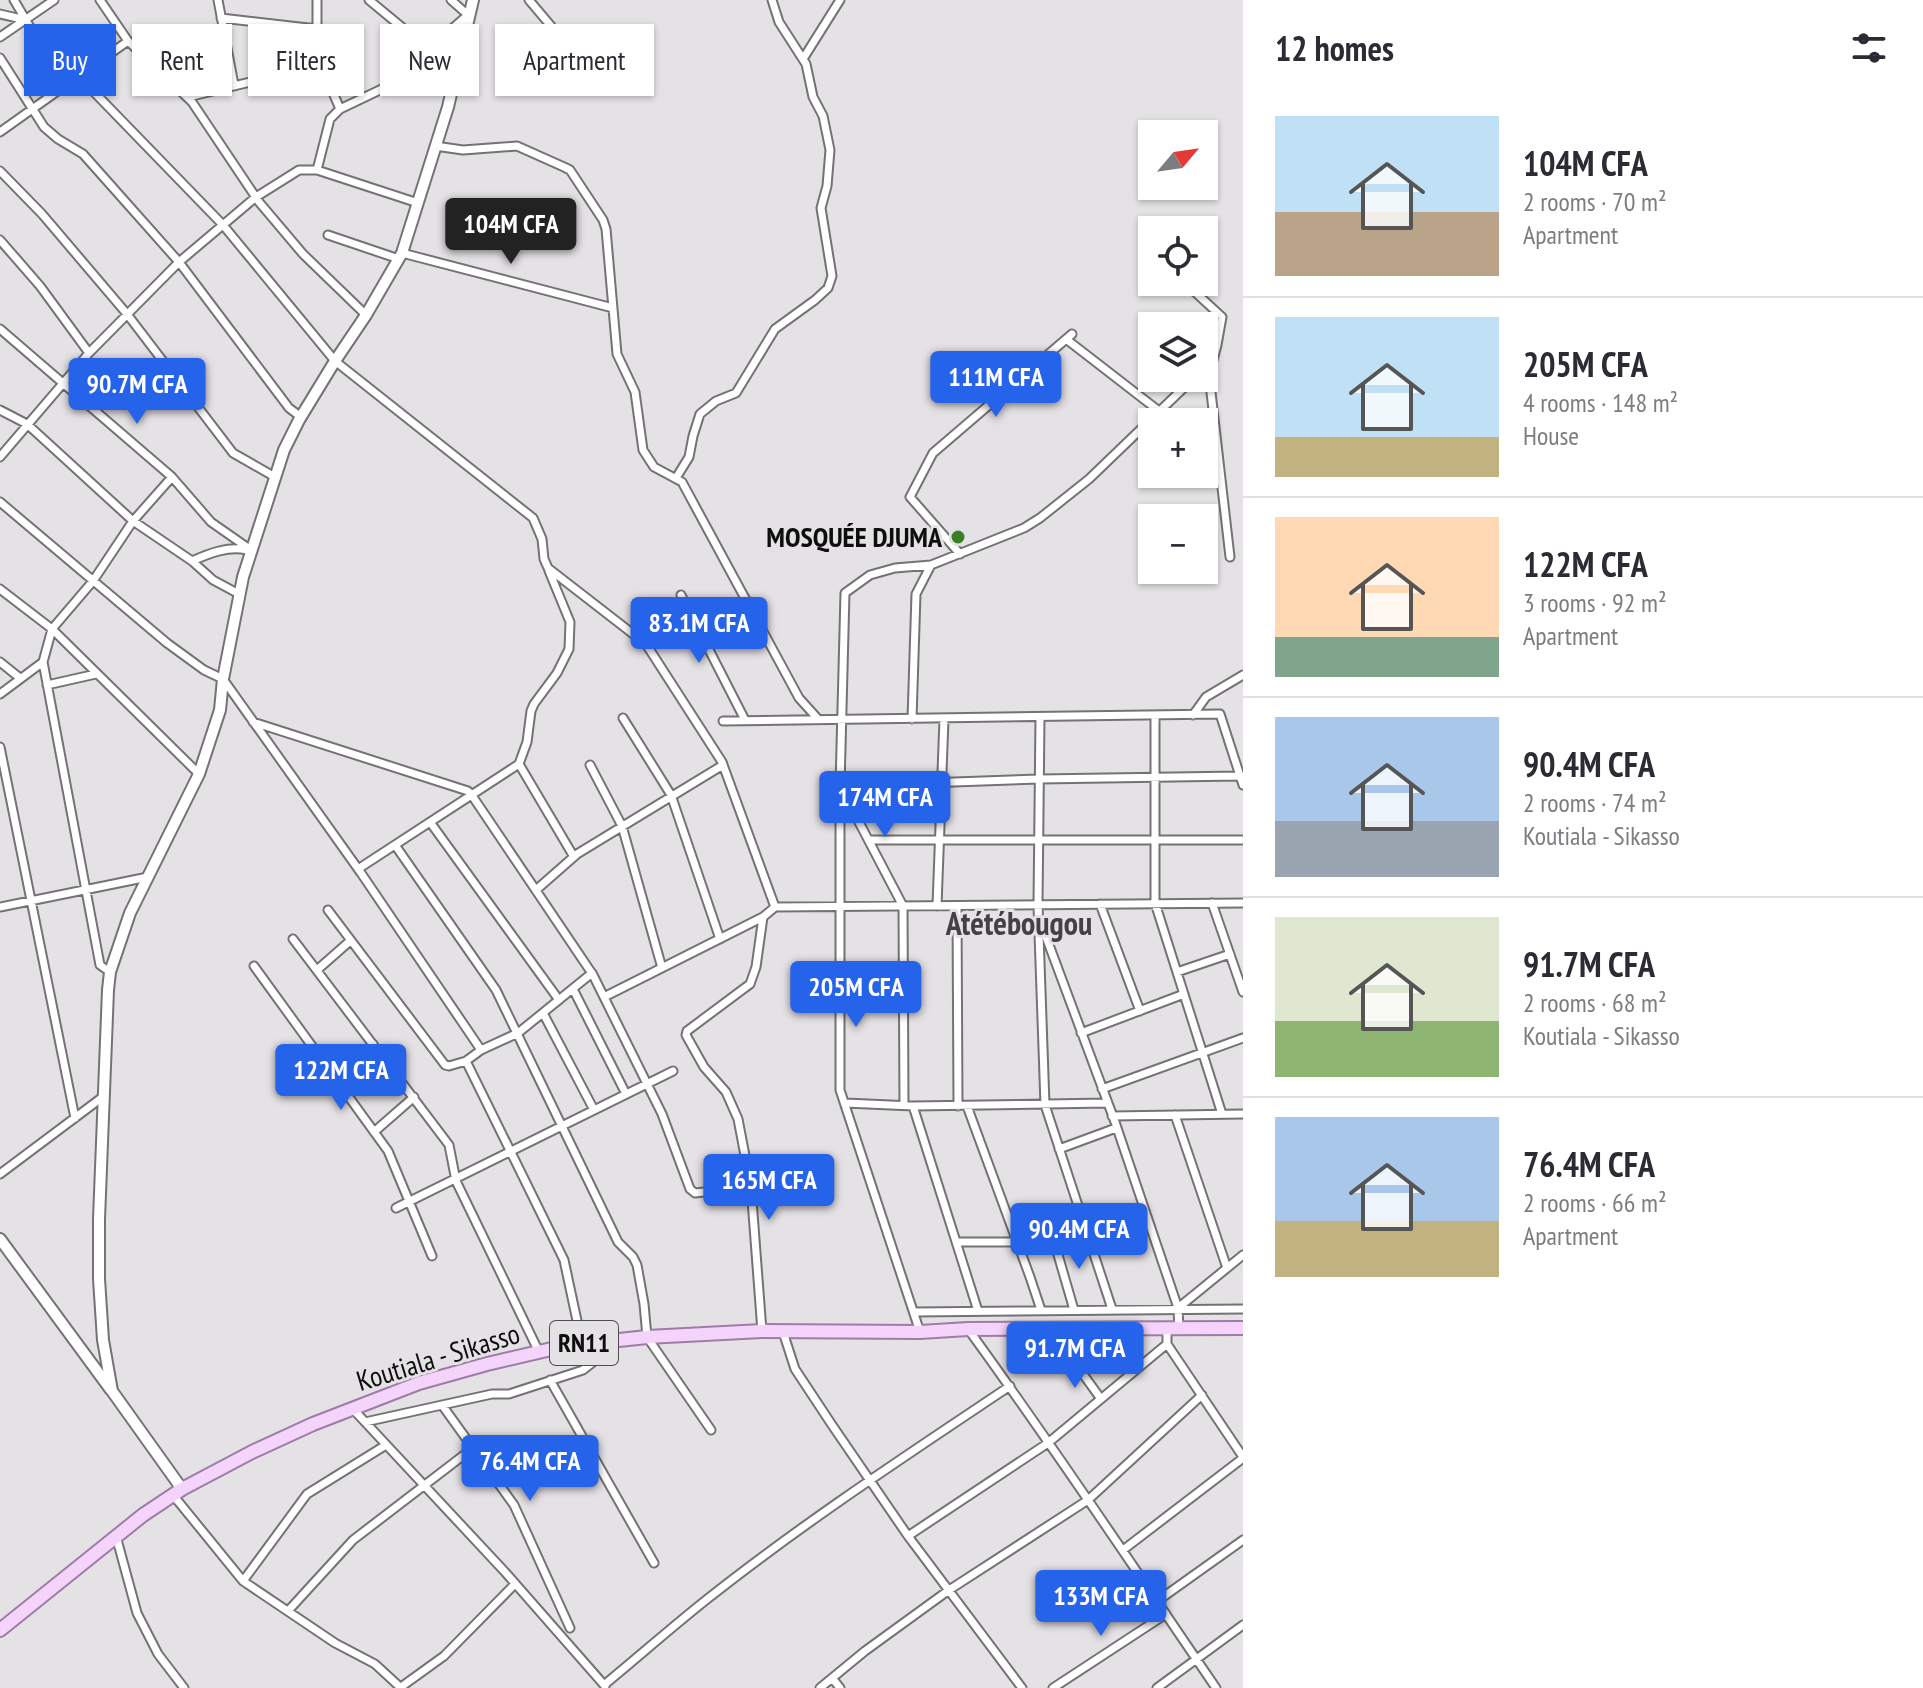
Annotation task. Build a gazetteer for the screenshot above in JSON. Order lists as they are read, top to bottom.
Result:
{
  "streets": {
    "main road": ["RN11", "Koutiala - Sikasso"]
  },
  "districts": ["Atétébougou"],
  "places": ["MOSQUÉE DJUMA"],
  "north": "top right",
  "page": {
    "heading": "12 homes",
    "chip": [
      "Buy",
      "Rent",
      "Filters",
      "New",
      "Apartment"
    ],
    "list": [
      {
        "name": "104M CFA",
        "note": "2 rooms · 70 m² · Apartment"
      },
      {
        "name": "205M CFA",
        "note": "4 rooms · 148 m² · House"
      },
      {
        "name": "122M CFA",
        "note": "3 rooms · 92 m² · Apartment"
      },
      {
        "name": "90.4M CFA",
        "note": "2 rooms · 74 m² · Koutiala - Sikasso"
      },
      {
        "name": "91.7M CFA",
        "note": "2 rooms · 68 m² · Koutiala - Sikasso"
      },
      {
        "name": "76.4M CFA",
        "note": "2 rooms · 66 m² · Apartment"
      }
    ],
    "map_buttons": ["+", "−"],
    "price": [
      "104M CFA",
      "111M CFA",
      "90.7M CFA",
      "83.1M CFA",
      "174M CFA",
      "205M CFA",
      "122M CFA",
      "165M CFA",
      "90.4M CFA",
      "91.7M CFA",
      "76.4M CFA",
      "133M CFA"
    ]
  }
}
